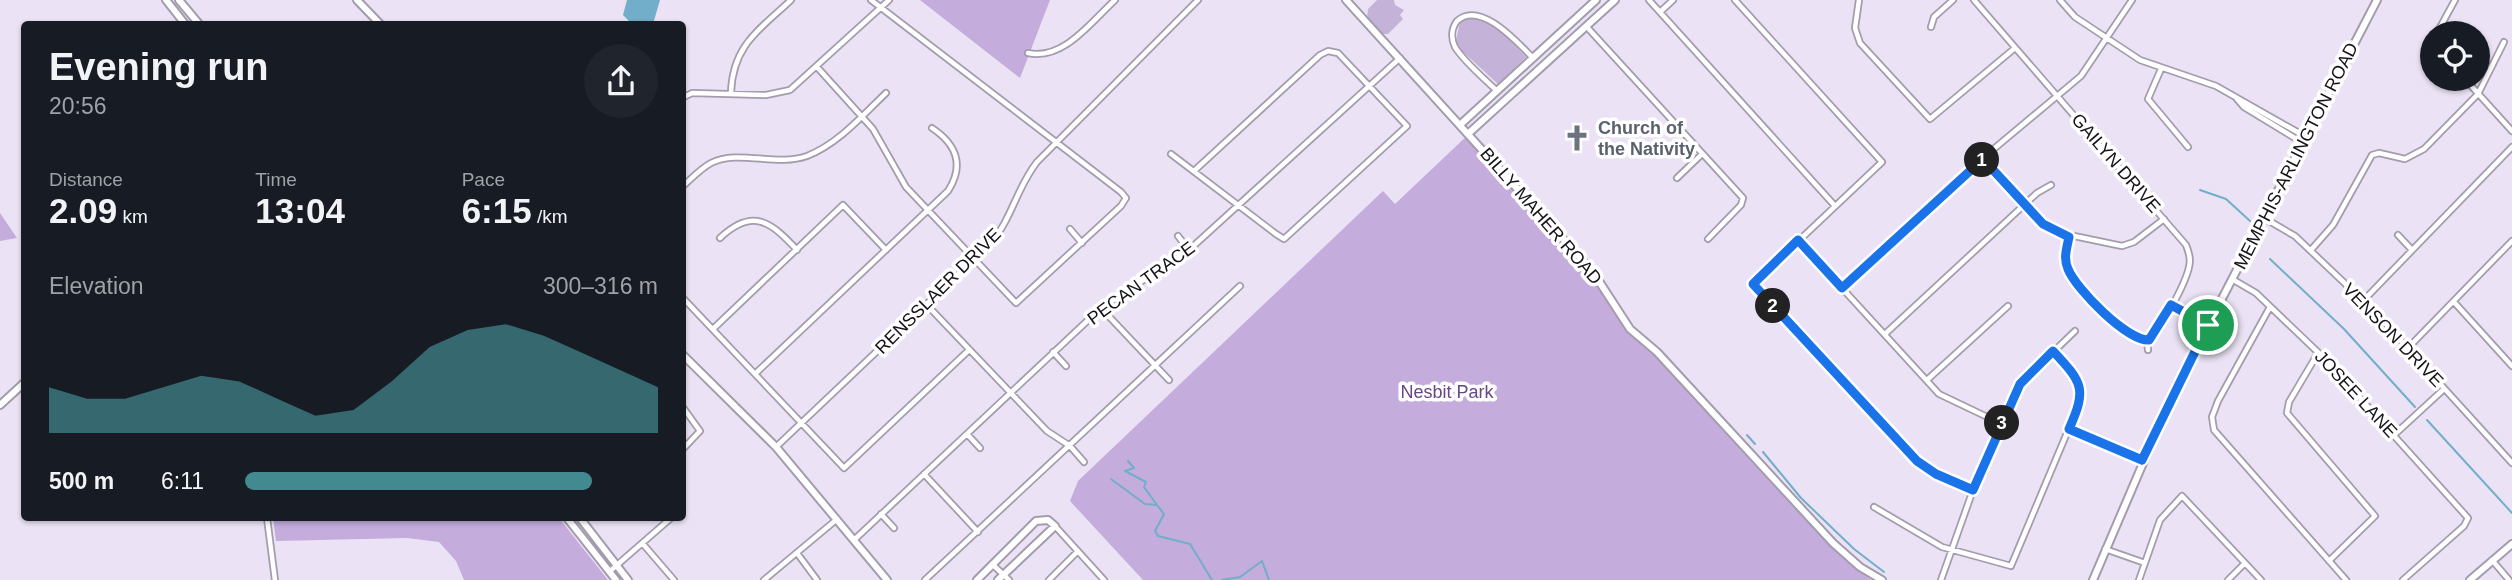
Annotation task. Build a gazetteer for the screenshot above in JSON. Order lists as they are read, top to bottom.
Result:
{
  "streets": {
    "main road": ["MEMPHIS-ARLINGTON ROAD", "BILLY MAHER ROAD"],
    "street": [
      "GAILYN DRIVE",
      "PECAN TRACE",
      "RENSSLAER DRIVE",
      "VENSON DRIVE",
      "JOSEE LANE"
    ]
  },
  "crossings": [
    ["MEMPHIS-ARLINGTON ROAD", "VENSON DRIVE"],
    ["MEMPHIS-ARLINGTON ROAD", "JOSEE LANE"],
    ["BILLY MAHER ROAD", "PECAN TRACE"]
  ],
  "parks": ["Nesbit Park"],
  "places": {
    "church": ["Church of the Nativity"]
  },
  "page": {
    "heading": ["Evening run", "20:56"],
    "stats": [
      ["Distance", "2.09 km"],
      ["Time", "13:04"],
      ["Pace", "6:15 /km"]
    ],
    "pins": ["1", "2", "3"],
    "chart": ["Elevation", "300–316 m"],
    "list": [
      {
        "name": "500 m",
        "note": "6:11"
      }
    ]
  }
}
